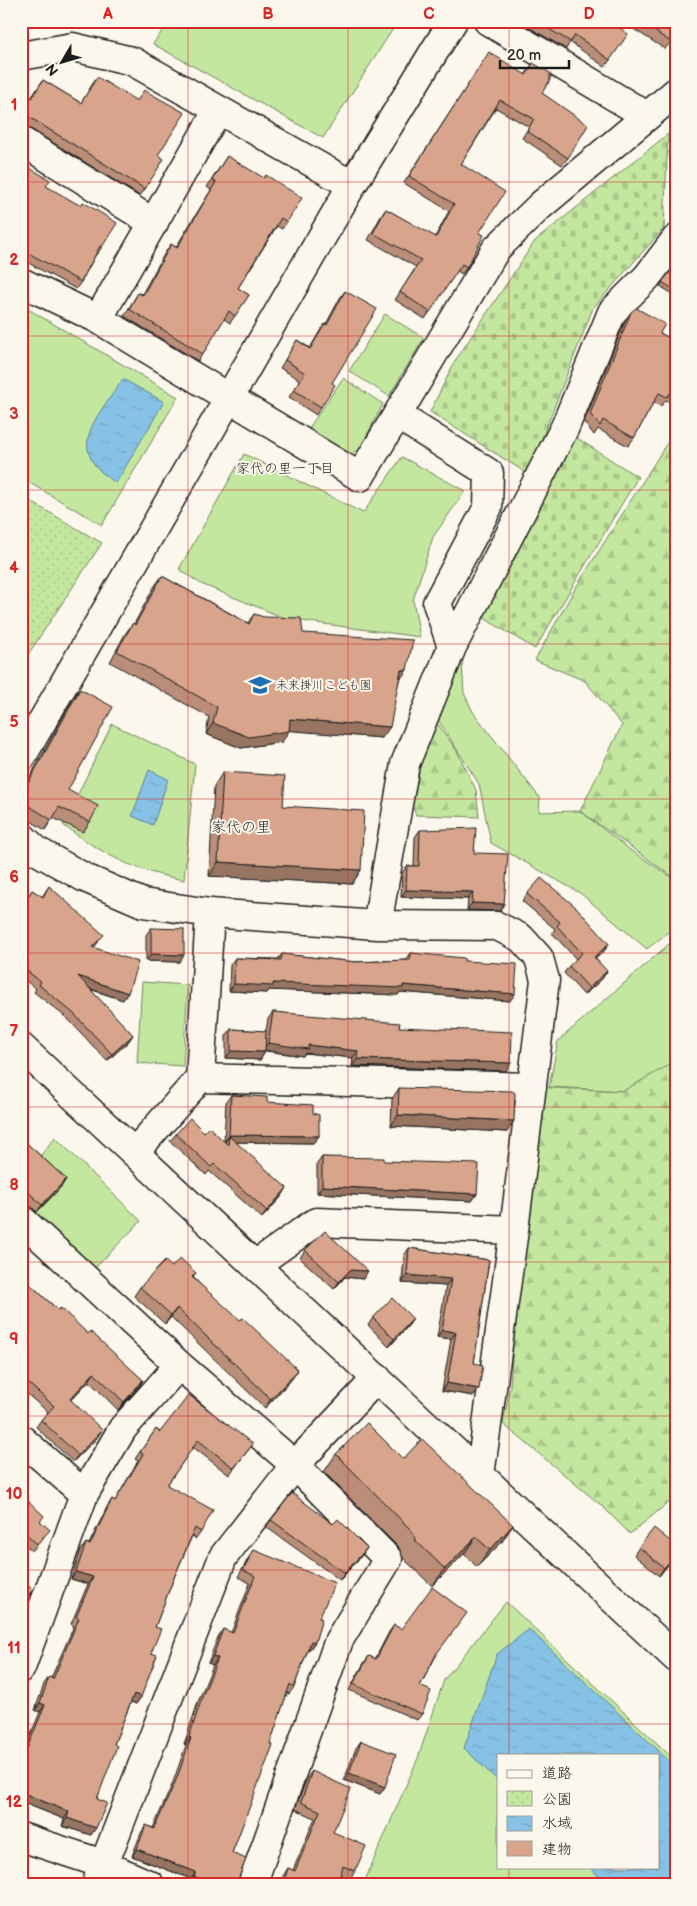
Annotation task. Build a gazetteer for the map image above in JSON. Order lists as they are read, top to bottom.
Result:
{
  "districts": ["家代の里一丁目", "家代の里"],
  "places": {
    "school or university": ["未来掛川こども園"]
  },
  "legend": [
    "道路",
    "公園",
    "水域",
    "建物"
  ],
  "scale_bar": "20 m",
  "north": "bottom left",
  "grid": {
    "columns": [
      "A",
      "B",
      "C",
      "D"
    ],
    "rows": [
      "1",
      "2",
      "3",
      "4",
      "5",
      "6",
      "7",
      "8",
      "9",
      "10",
      "11",
      "12"
    ]
  }
}
